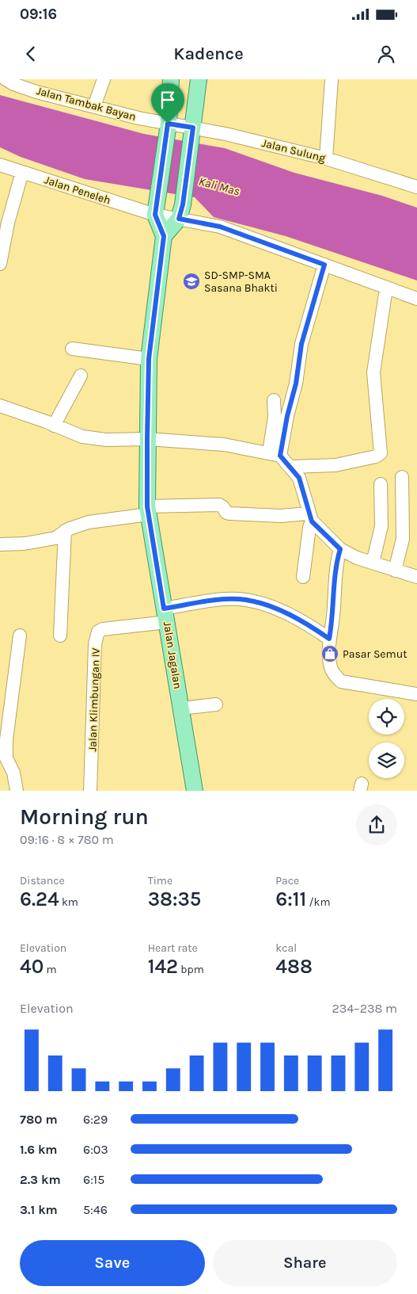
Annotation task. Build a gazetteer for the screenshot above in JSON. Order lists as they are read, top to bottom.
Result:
{
  "streets": {
    "main road": ["Jalan Jagalan"],
    "street": [
      "Jalan Tambak Bayan",
      "Jalan Sulung",
      "Jalan Peneleh",
      "Jalan Klimbungan IV"
    ]
  },
  "crossings": [
    ["Jalan Tambak Bayan", "Jalan Sulung"],
    ["Jalan Peneleh", "Jalan Jagalan"],
    ["Jalan Jagalan", "Jalan Klimbungan IV"]
  ],
  "water": ["Kali Mas"],
  "places": {
    "school or university": ["SD-SMP-SMA Sasana Bhakti"],
    "shop": ["Pasar Semut"]
  },
  "page": {
    "status": "09:16",
    "header": "Kadence",
    "heading": ["Morning run", "09:16 · 8 × 780 m"],
    "stats": [
      ["Distance", "6.24 km"],
      ["Time", "38:35"],
      ["Pace", "6:11 /km"],
      ["Elevation", "40 m"],
      ["Heart rate", "142 bpm"],
      ["kcal", "488"]
    ],
    "chart": ["Elevation", "234–238 m"],
    "list": [
      {
        "name": "780 m",
        "note": "6:29"
      },
      {
        "name": "1.6 km",
        "note": "6:03"
      },
      {
        "name": "2.3 km",
        "note": "6:15"
      },
      {
        "name": "3.1 km",
        "note": "5:46"
      }
    ],
    "buttons": ["Save", "Share"]
  }
}
